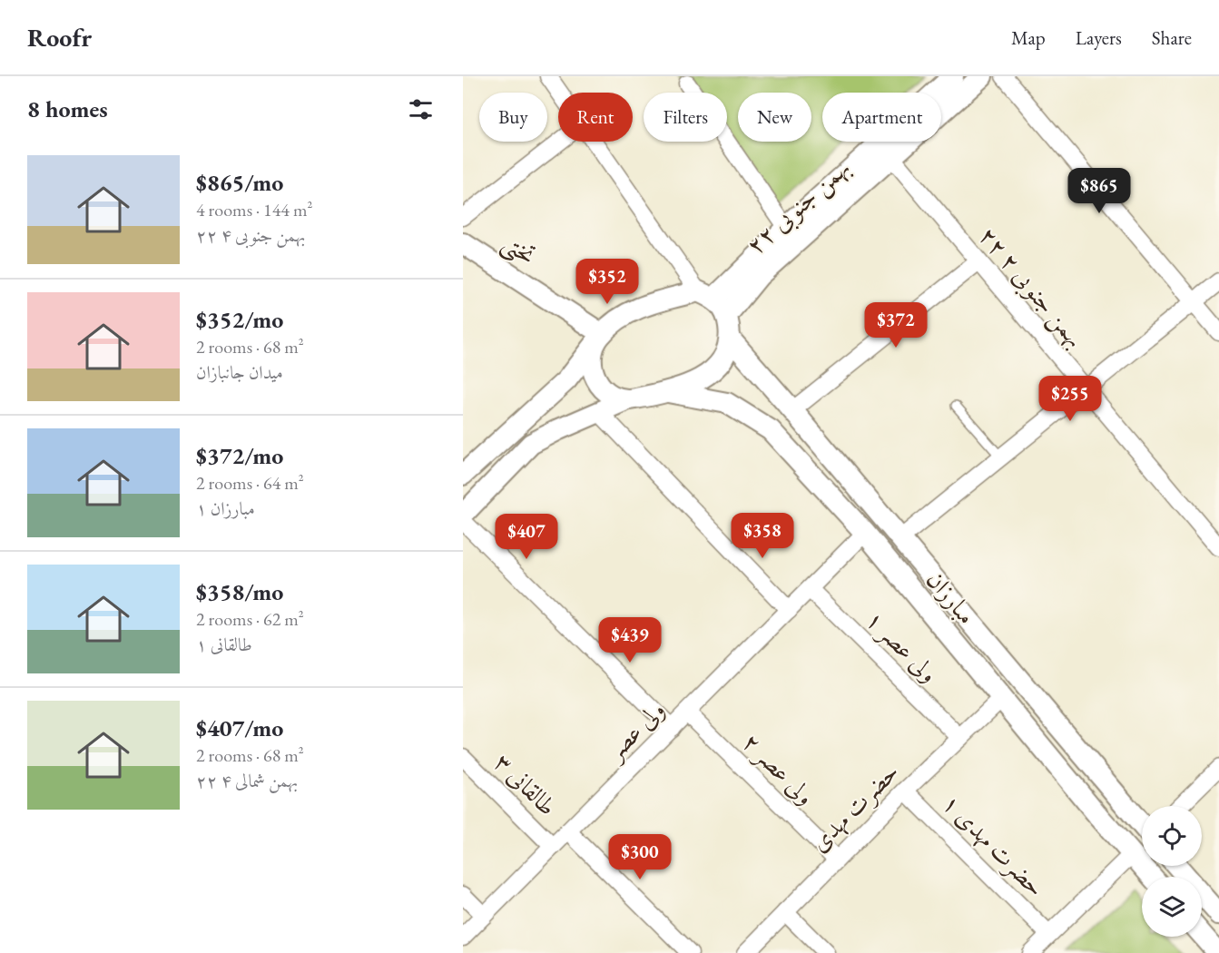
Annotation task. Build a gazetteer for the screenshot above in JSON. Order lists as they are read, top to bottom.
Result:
{
  "streets": {
    "street": [
      "۲۲ بهمن جنوبی",
      "تختی",
      "۲۲ بهمن جنوبی ۲",
      "مبارزان",
      "ولی عصر ۱",
      "ولی عصر",
      "ولی عصر ۲",
      "طالقانی ۳",
      "حضرت مهدی",
      "حضرت مهدی ۱"
    ]
  },
  "crossings": [
    ["۲۲ بهمن جنوبی", "تختی"],
    ["۲۲ بهمن جنوبی", "۲۲ بهمن جنوبی ۲"],
    ["۲۲ بهمن جنوبی", "مبارزان"],
    ["تختی", "مبارزان"],
    ["مبارزان", "ولی عصر"],
    ["مبارزان", "حضرت مهدی"],
    ["ولی عصر ۱", "ولی عصر"],
    ["ولی عصر ۱", "حضرت مهدی"],
    ["ولی عصر", "ولی عصر ۲"],
    ["ولی عصر", "طالقانی ۳"],
    ["ولی عصر ۲", "حضرت مهدی"],
    ["حضرت مهدی", "حضرت مهدی ۱"]
  ],
  "page": {
    "header": "Roofr",
    "nav": ["Map", "Layers", "Share"],
    "heading": "8 homes",
    "chip": [
      "Buy",
      "Rent",
      "Filters",
      "New",
      "Apartment"
    ],
    "list": [
      {
        "name": "$865/mo",
        "note": "4 rooms · 144 m² · ۲۲ بهمن جنوبی ۴"
      },
      {
        "name": "$352/mo",
        "note": "2 rooms · 68 m² · میدان جانبازان"
      },
      {
        "name": "$372/mo",
        "note": "2 rooms · 64 m² · مبارزان ۱"
      },
      {
        "name": "$358/mo",
        "note": "2 rooms · 62 m² · طالقانی ۱"
      },
      {
        "name": "$407/mo",
        "note": "2 rooms · 68 m² · ۲۲ بهمن شمالی ۴"
      }
    ],
    "price": [
      "$865",
      "$352",
      "$372",
      "$255",
      "$358",
      "$407",
      "$439",
      "$300"
    ]
  }
}
